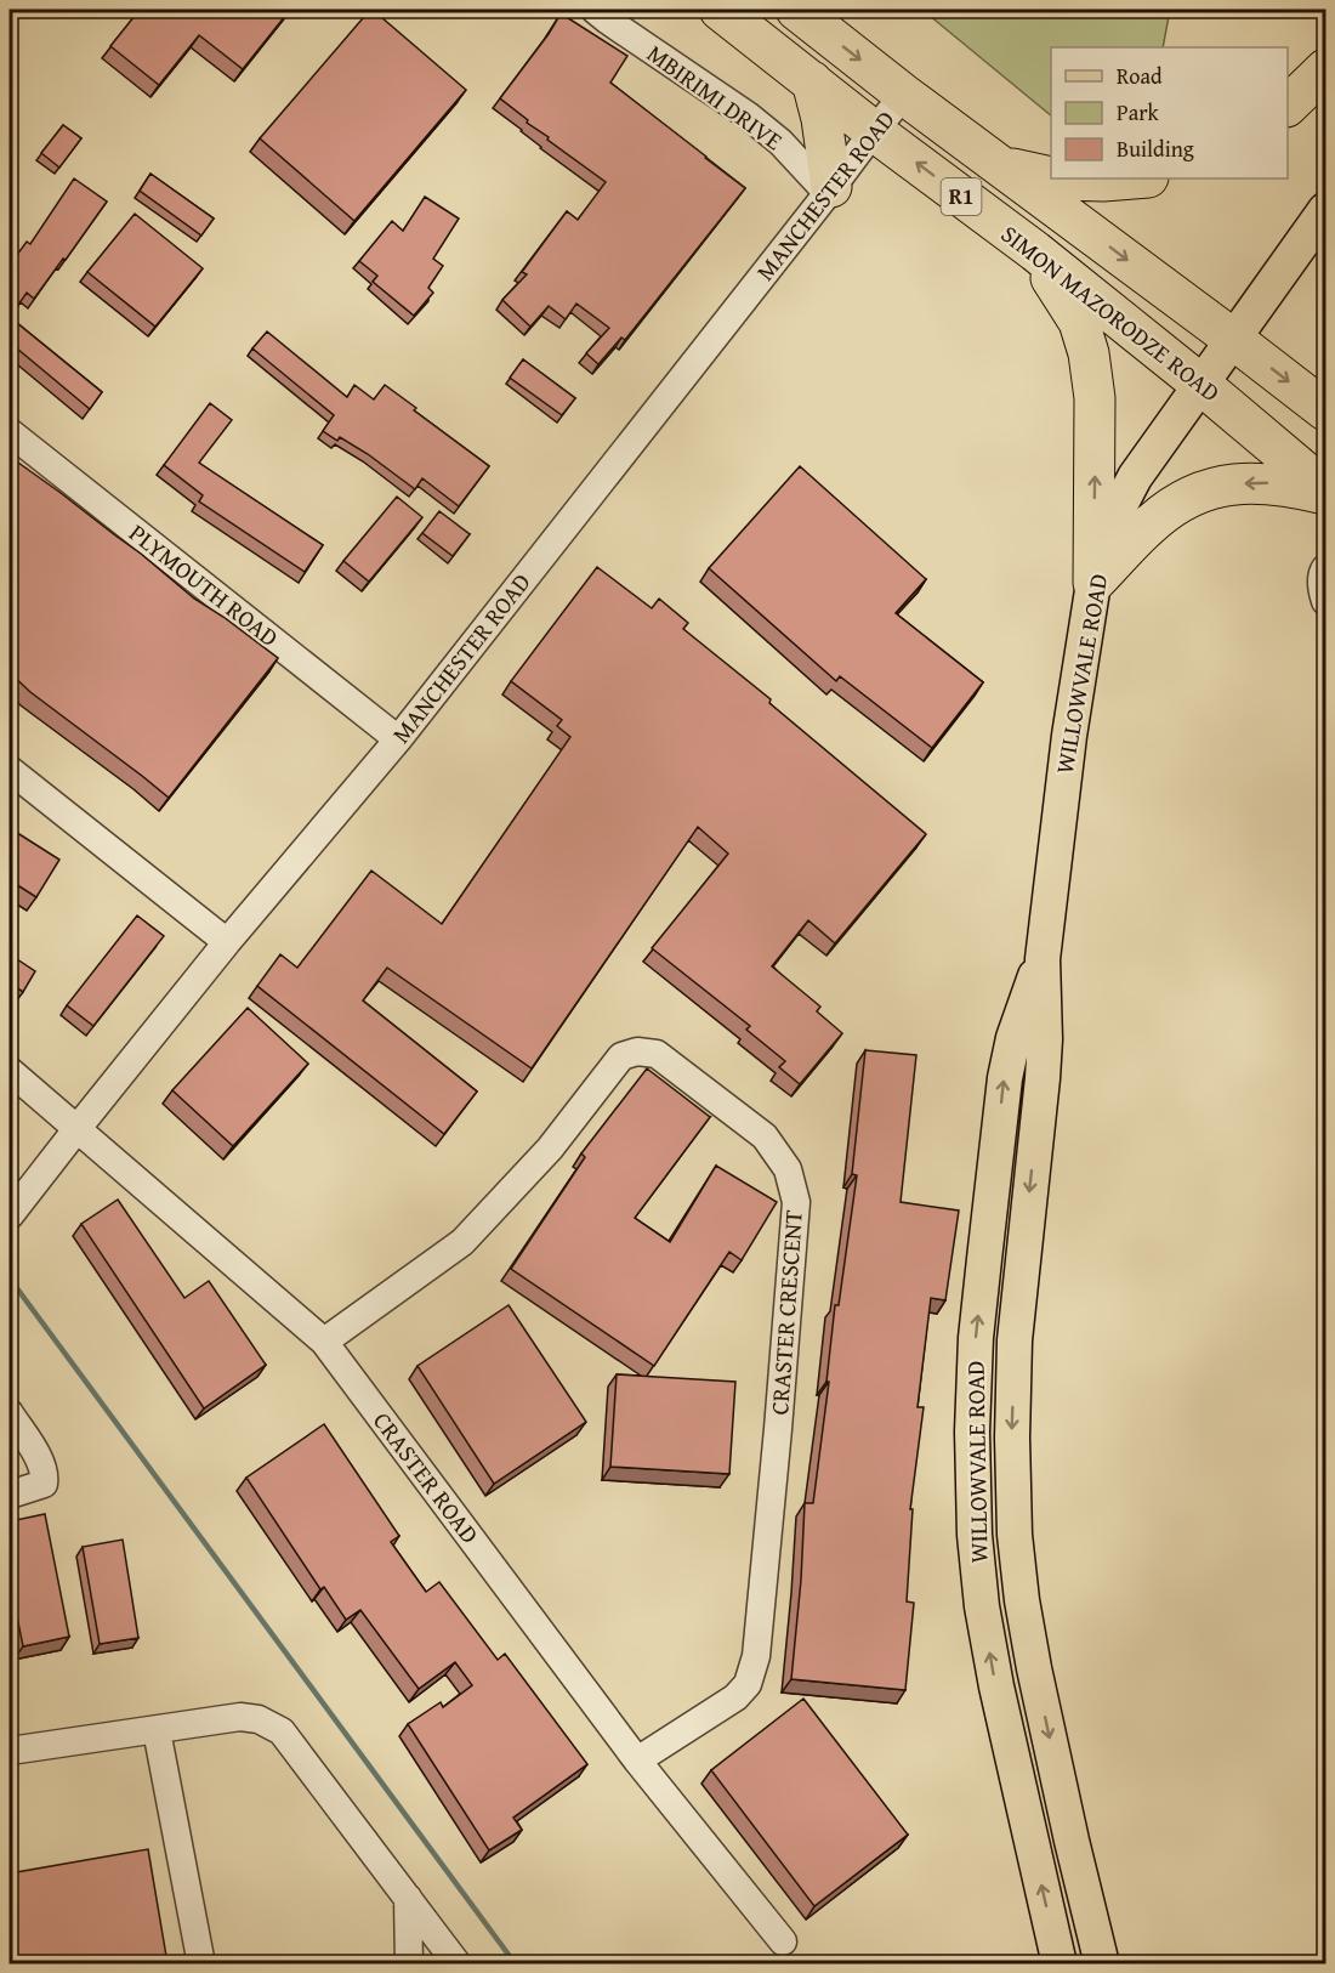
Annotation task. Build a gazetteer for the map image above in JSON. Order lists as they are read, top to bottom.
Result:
{
  "streets": {
    "highway": ["R1", "SIMON MAZORODZE ROAD"],
    "main road": ["WILLOWVALE ROAD"],
    "street": [
      "MBIRIMI DRIVE",
      "MANCHESTER ROAD",
      "PLYMOUTH ROAD",
      "CRASTER CRESCENT",
      "CRASTER ROAD"
    ]
  },
  "crossings": [
    ["MBIRIMI DRIVE", "MANCHESTER ROAD"],
    ["MANCHESTER ROAD", "SIMON MAZORODZE ROAD"],
    ["MANCHESTER ROAD", "PLYMOUTH ROAD"],
    ["MANCHESTER ROAD", "CRASTER ROAD"],
    ["SIMON MAZORODZE ROAD", "WILLOWVALE ROAD"],
    ["CRASTER CRESCENT", "CRASTER ROAD"]
  ],
  "legend": ["Road", "Park", "Building"]
}
